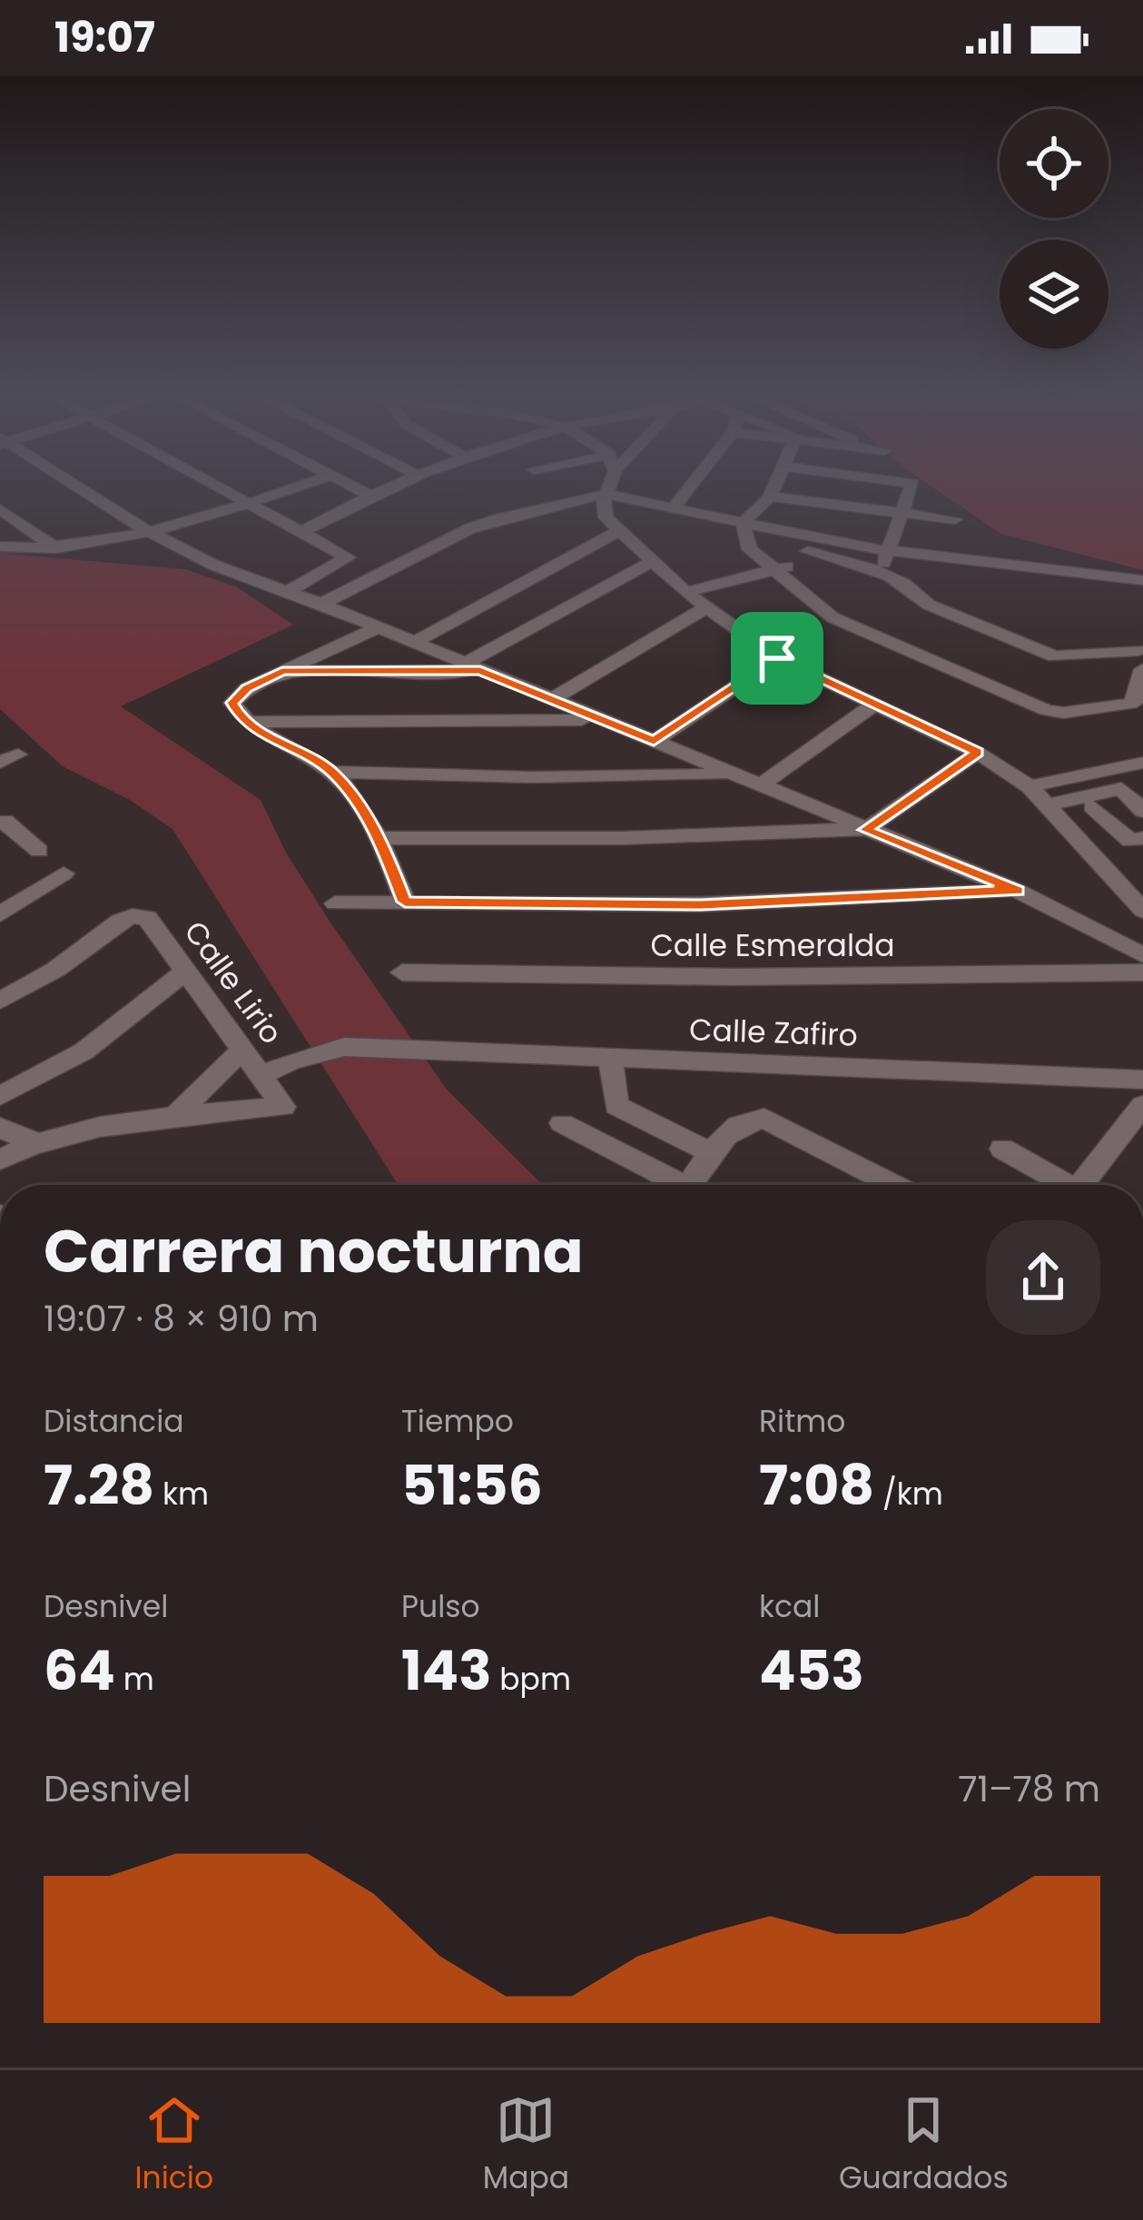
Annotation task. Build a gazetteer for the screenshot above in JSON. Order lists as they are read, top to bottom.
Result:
{
  "streets": {
    "street": ["Calle Esmeralda", "Calle Lirio", "Calle Zafiro"]
  },
  "crossings": [
    ["Calle Lirio", "Calle Zafiro"]
  ],
  "page": {
    "status": "19:07",
    "heading": ["Carrera nocturna", "19:07 · 8 × 910 m"],
    "stats": [
      ["Distancia", "7.28 km"],
      ["Tiempo", "51:56"],
      ["Ritmo", "7:08 /km"],
      ["Desnivel", "64 m"],
      ["Pulso", "143 bpm"],
      ["kcal", "453"]
    ],
    "chart": ["Desnivel", "71–78 m"],
    "tabs": ["Inicio", "Mapa", "Guardados"]
  }
}
